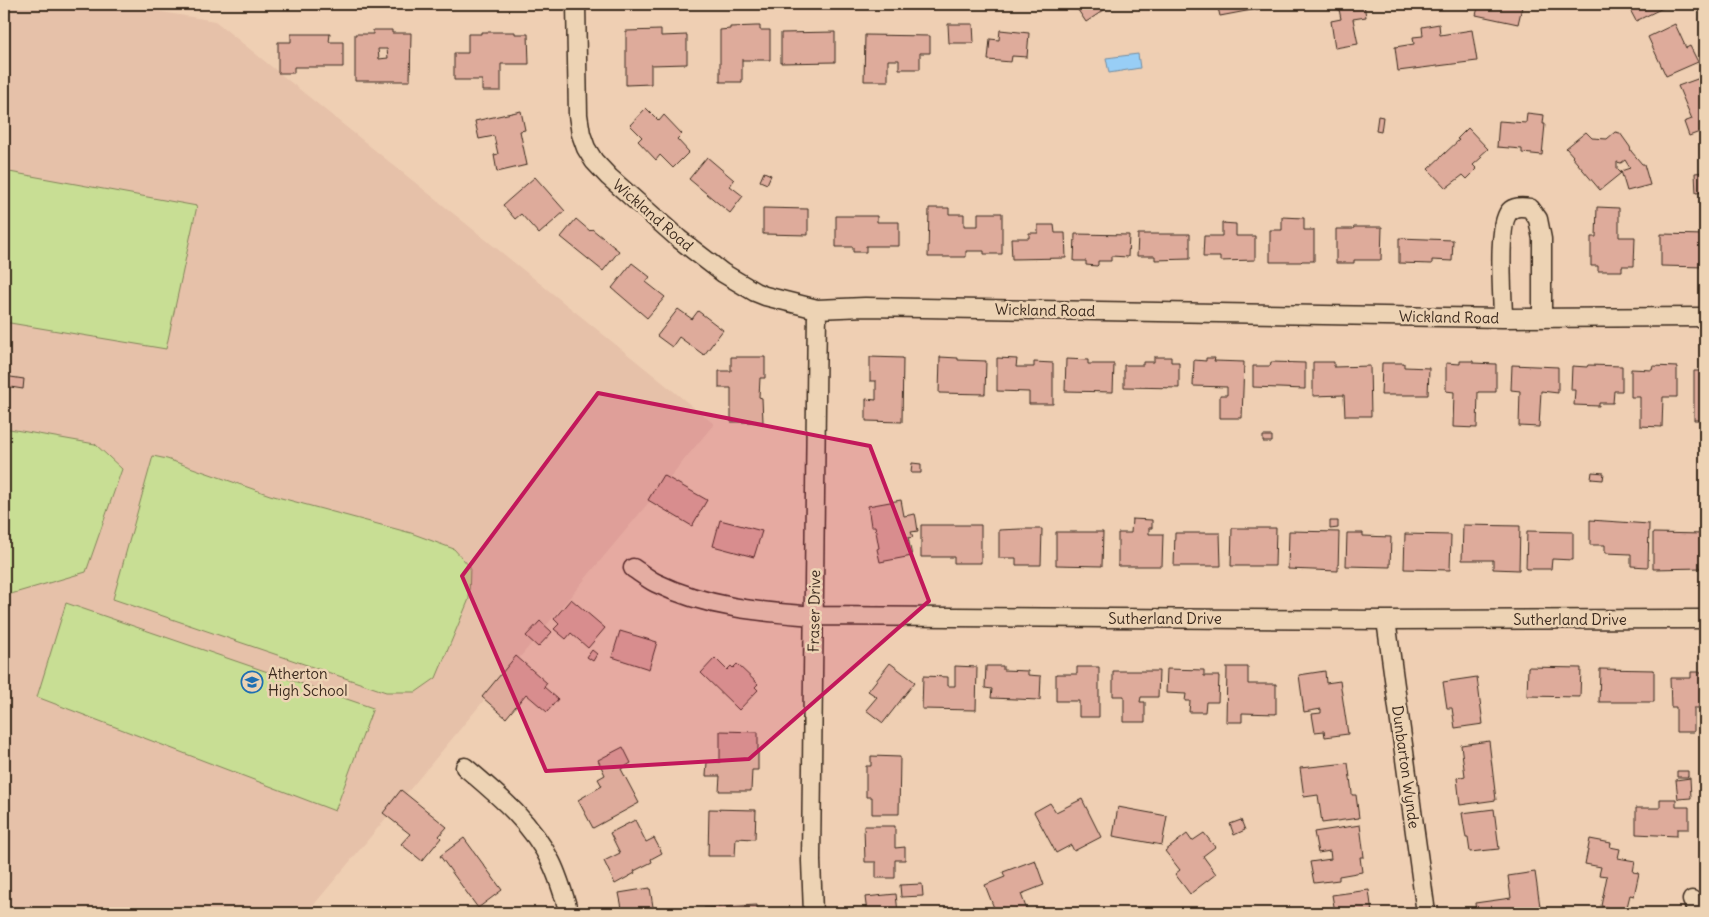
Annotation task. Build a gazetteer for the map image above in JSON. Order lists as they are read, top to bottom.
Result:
{
  "streets": {
    "street": [
      "Wickland Road",
      "Fraser Drive",
      "Sutherland Drive",
      "Dunbarton Wynde"
    ]
  },
  "crossings": [
    ["Wickland Road", "Fraser Drive"],
    ["Fraser Drive", "Sutherland Drive"],
    ["Sutherland Drive", "Dunbarton Wynde"]
  ],
  "places": {
    "school or university": ["Atherton High School"]
  }
}
